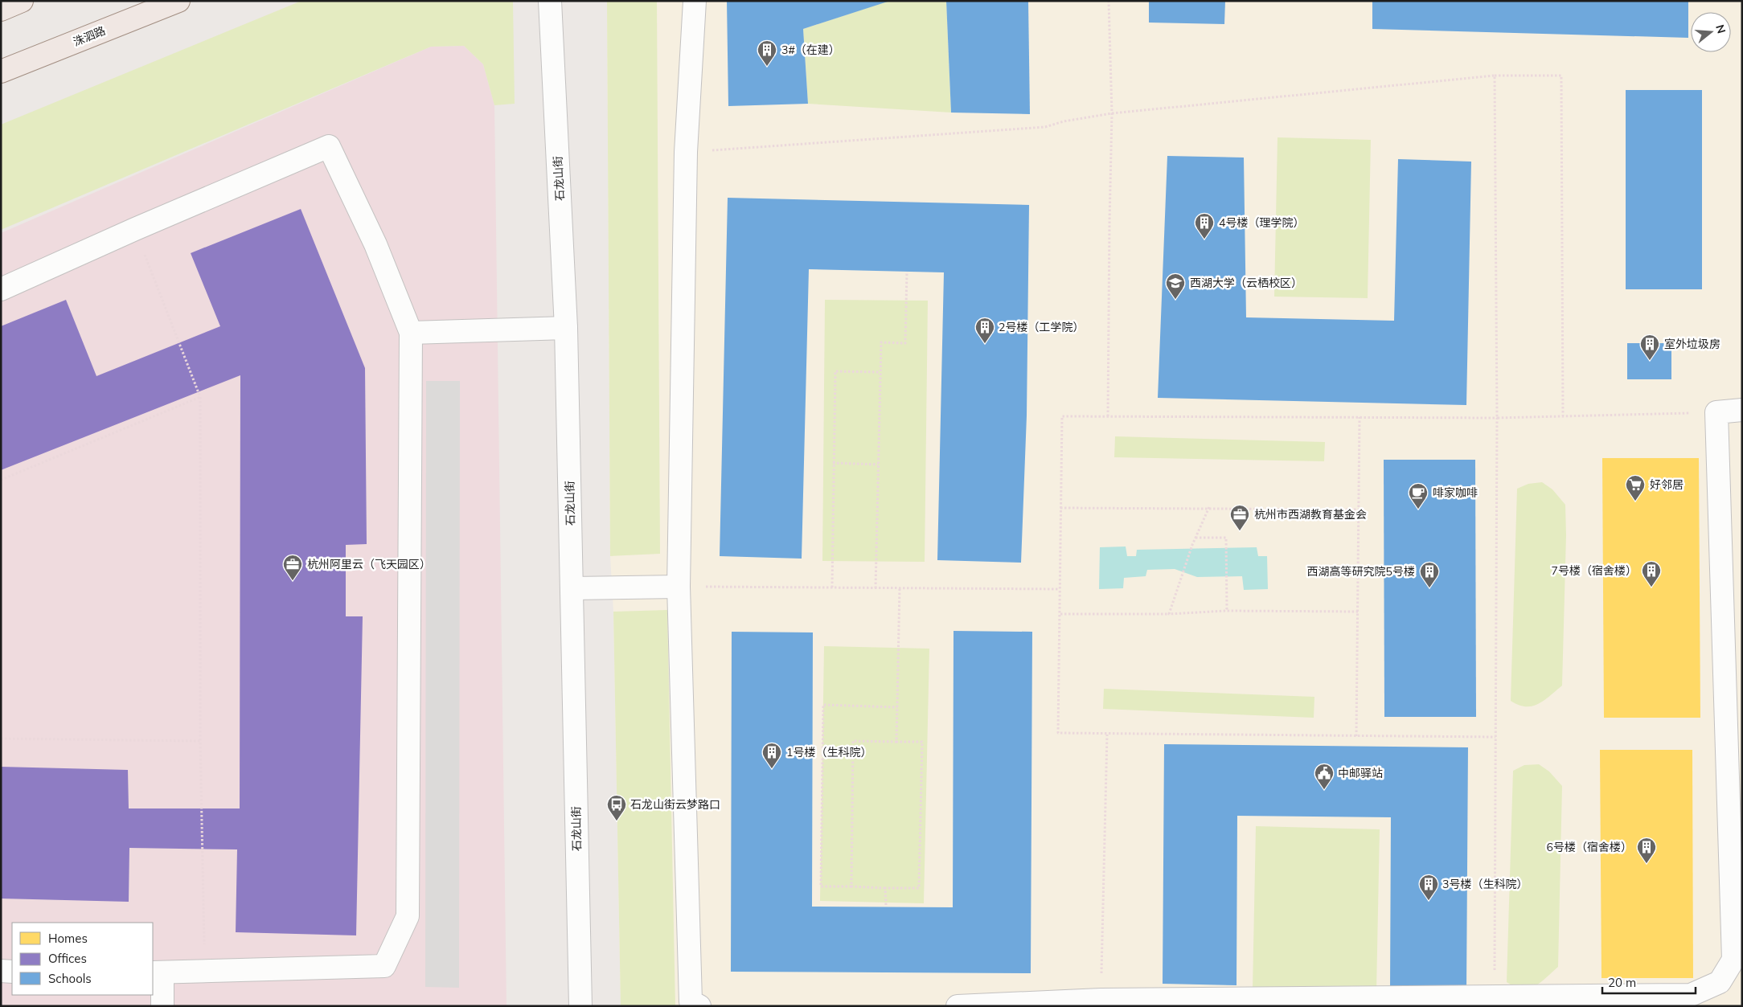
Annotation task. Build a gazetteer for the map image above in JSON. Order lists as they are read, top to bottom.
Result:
{
  "streets": {
    "main road": ["洙泗路"],
    "street": ["石龙山街"]
  },
  "places": {
    "building": [
      "3#（在建）",
      "4号楼（理学院）",
      "2号楼（工学院）",
      "室外垃圾房",
      "7号楼（宿舍楼）",
      "西湖高等研究院5号楼",
      "1号楼（生科院）",
      "6号楼（宿舍楼）",
      "3号楼（生科院）"
    ],
    "school or university": ["西湖大学（云栖校区）"],
    "supermarket": ["好邻居"],
    "cafe": ["啡家咖啡"],
    "office": ["杭州市西湖教育基金会", "杭州阿里云（飞天园区）"],
    "public building": ["中邮驿站"],
    "bus stop": ["石龙山街云梦路口"]
  },
  "legend": ["Homes", "Offices", "Schools"],
  "scale_bar": "20 m",
  "north": "right"
}
